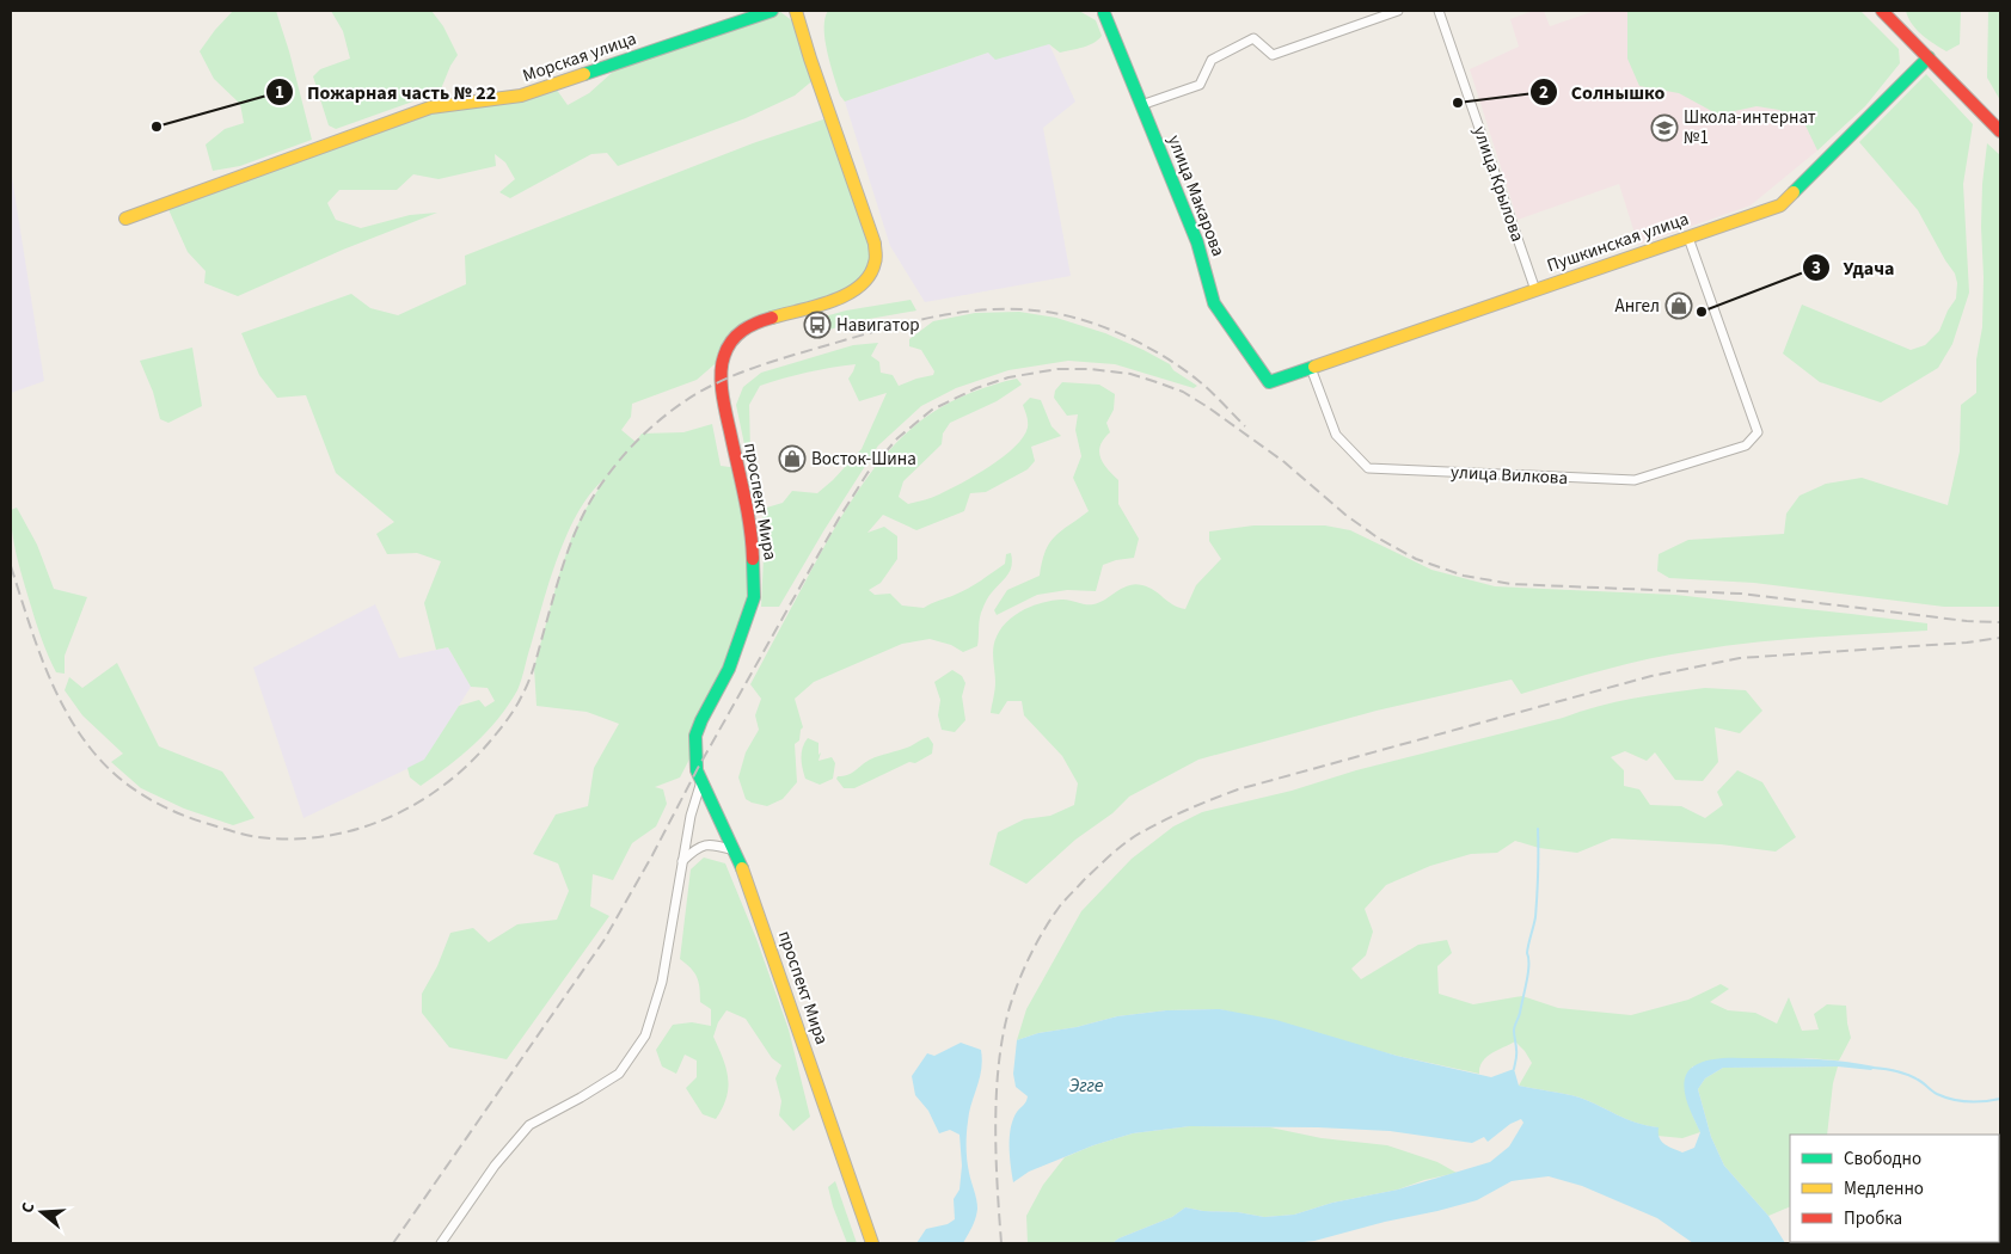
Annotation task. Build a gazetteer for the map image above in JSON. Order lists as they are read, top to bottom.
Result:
{
  "streets": {
    "street": [
      "Морская улица",
      "улица Крылова",
      "улица Макарова",
      "Пушкинская улица",
      "улица Вилкова",
      "проспект Мира"
    ]
  },
  "crossings": [
    ["улица Крылова", "Пушкинская улица"],
    ["улица Макарова", "Пушкинская улица"],
    ["Пушкинская улица", "улица Вилкова"]
  ],
  "water": ["Эгге"],
  "places": {
    "other": ["Солнышко", "Пожарная часть № 22", "Удача"],
    "school or university": ["Школа-интернат №1"],
    "shop": ["Ангел", "Восток-Шина"],
    "bus stop": ["Навигатор"]
  },
  "legend": ["Свободно", "Медленно", "Пробка"],
  "north": "left"
}
